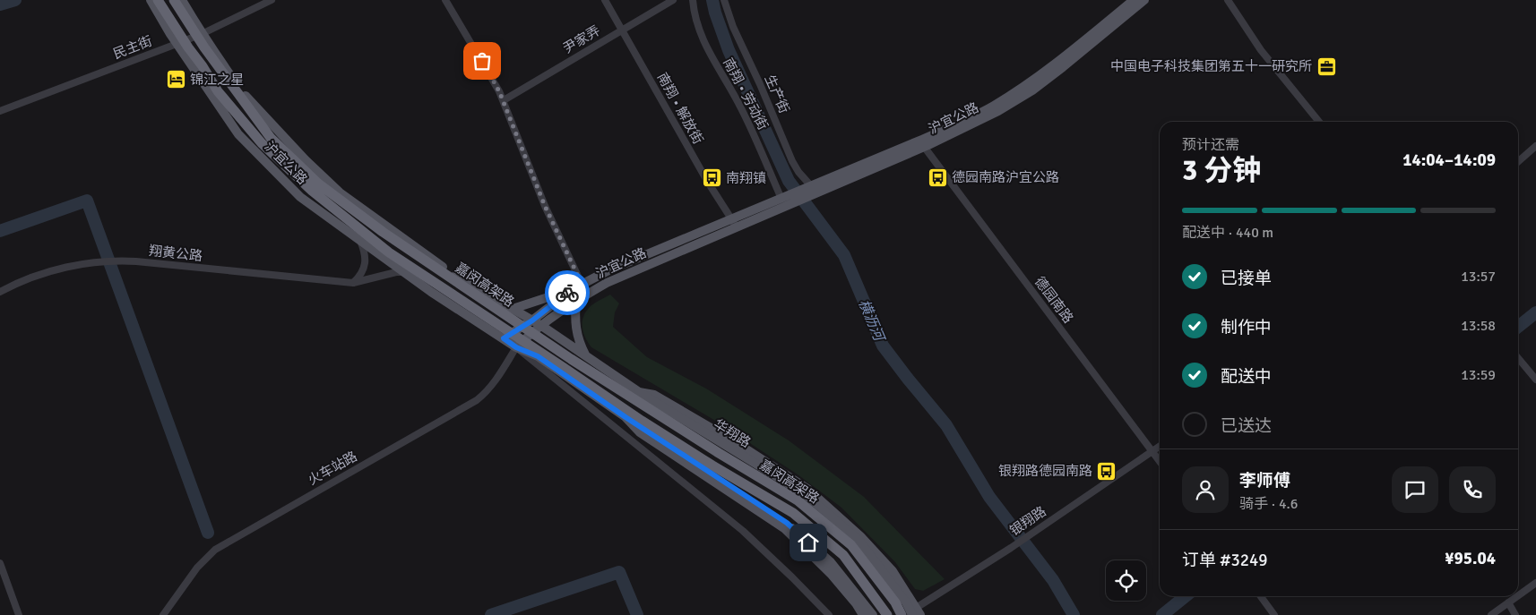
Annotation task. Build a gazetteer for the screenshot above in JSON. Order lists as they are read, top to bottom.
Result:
{
  "streets": {
    "highway": ["嘉闵高架路"],
    "main road": ["沪宜公路", "华翔路"],
    "street": [
      "尹家弄",
      "民主街",
      "南翔 • 劳动街",
      "生产街",
      "南翔 • 解放街",
      "翔黄公路",
      "德园南路",
      "火车站路",
      "银翔路"
    ]
  },
  "crossings": [
    ["尹家弄", "南翔 • 解放街"],
    ["民主街", "沪宜公路"],
    ["南翔 • 劳动街", "沪宜公路"],
    ["生产街", "沪宜公路"],
    ["南翔 • 解放街", "沪宜公路"],
    ["沪宜公路", "翔黄公路"],
    ["沪宜公路", "德园南路"],
    ["沪宜公路", "华翔路"],
    ["沪宜公路", "火车站路"],
    ["嘉闵高架路", "银翔路"],
    ["德园南路", "银翔路"],
    ["华翔路", "银翔路"]
  ],
  "water": ["横沥河"],
  "places": {
    "office": ["中国电子科技集团第五十一研究所"],
    "hotel": ["锦江之星"],
    "bus stop": ["德园南路沪宜公路", "南翔镇", "银翔路德园南路"]
  },
  "page": {
    "heading": ["3 分钟", "预计还需", "14:04–14:09"],
    "panel": [
      "李师傅",
      "骑手 · 4.6",
      "订单 #3249",
      "¥95.04"
    ],
    "bar": "配送中 · 440 m",
    "list": [
      ["已接单", "13:57"],
      ["制作中", "13:58"],
      ["配送中", "13:59"],
      "已送达"
    ]
  }
}
